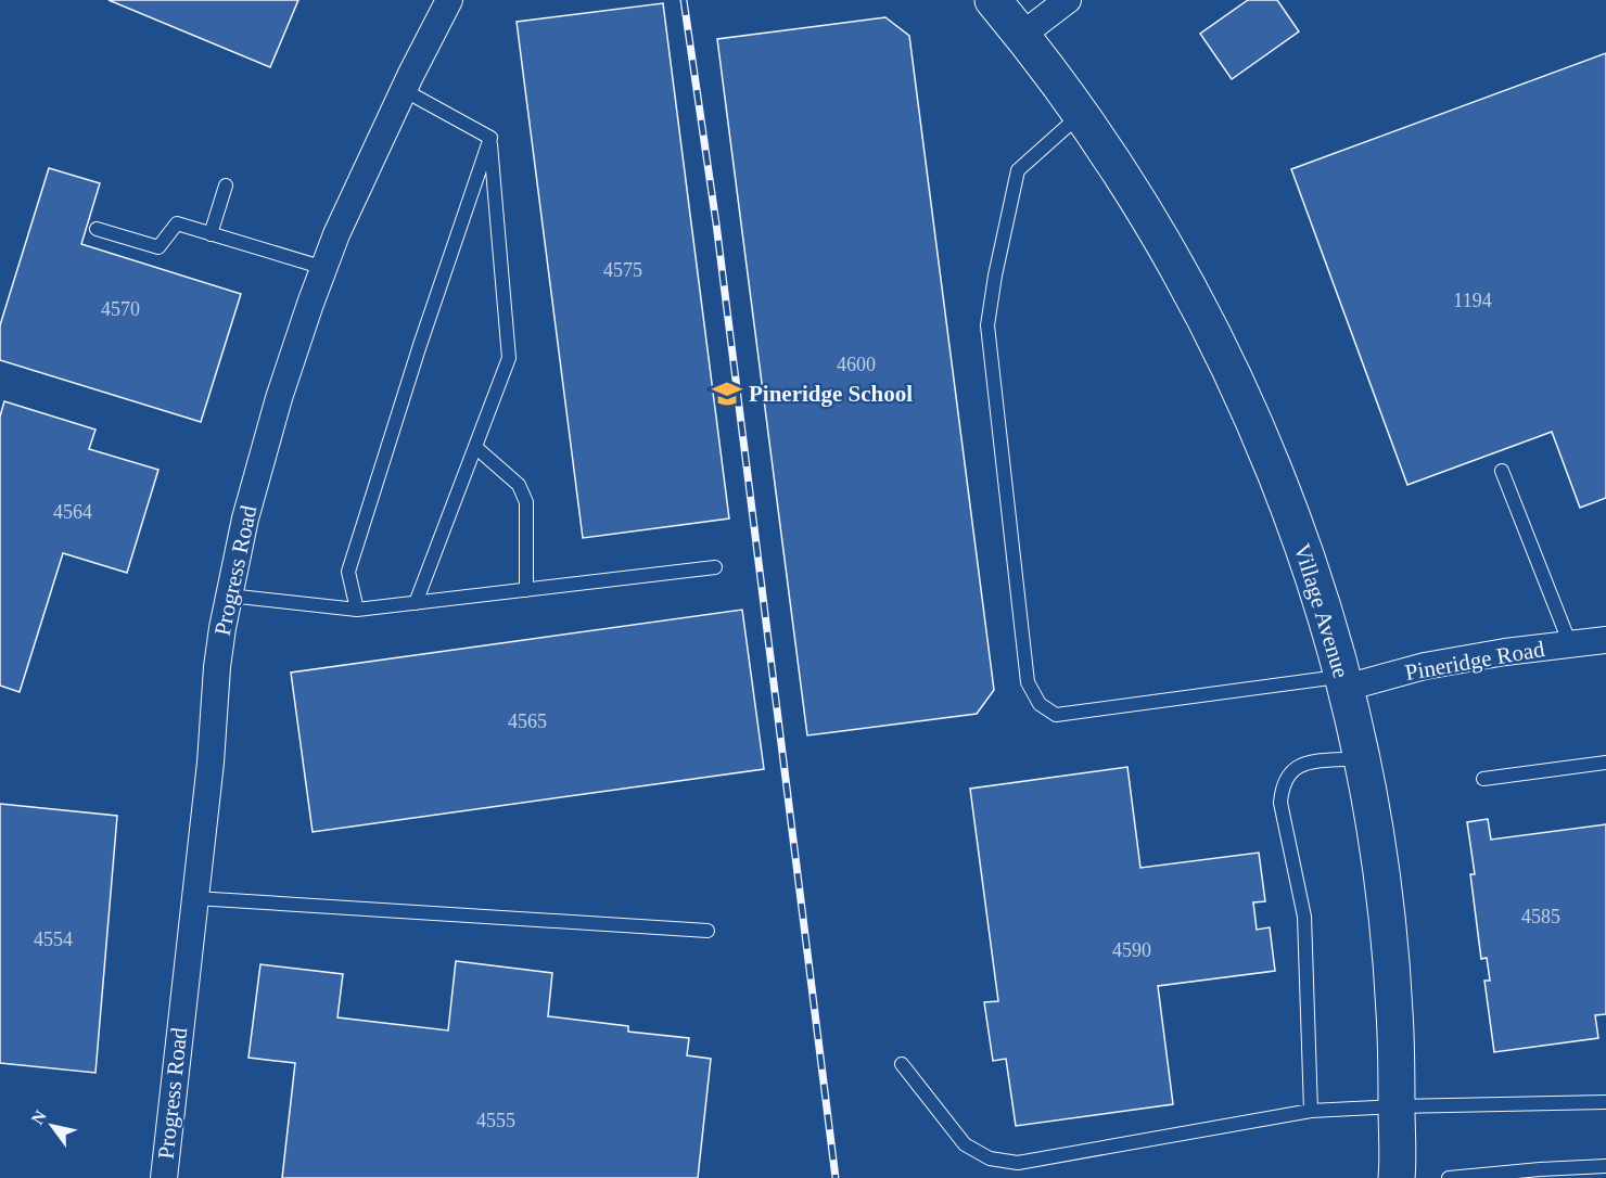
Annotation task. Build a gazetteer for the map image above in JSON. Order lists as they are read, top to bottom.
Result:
{
  "streets": {
    "street": ["Progress Road", "Village Avenue", "Pineridge Road"]
  },
  "crossings": [
    ["Village Avenue", "Pineridge Road"]
  ],
  "places": {
    "school or university": ["Pineridge School"]
  },
  "house_numbers": [
    "4575",
    "1194",
    "4570",
    "4600",
    "4564",
    "4565",
    "4585",
    "4554",
    "4590",
    "4555"
  ],
  "north": "top left"
}
